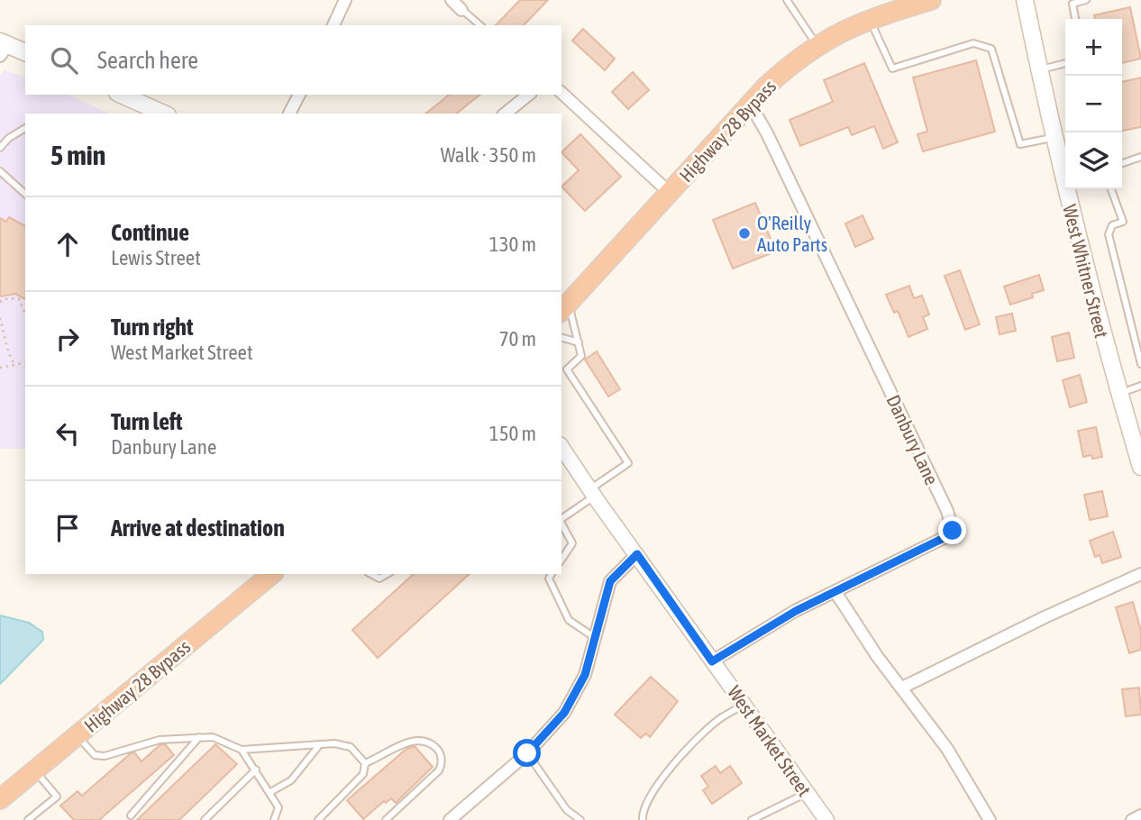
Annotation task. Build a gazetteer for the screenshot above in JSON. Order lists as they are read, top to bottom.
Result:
{
  "streets": {
    "highway": ["Highway 28 Bypass"],
    "main road": ["West Whitner Street"],
    "street": ["Danbury Lane", "West Market Street"]
  },
  "crossings": [
    ["Highway 28 Bypass", "Danbury Lane"],
    ["Danbury Lane", "West Market Street"]
  ],
  "places": ["O'Reilly Auto Parts"],
  "page": {
    "map_buttons": ["+", "−"],
    "search": "Search here",
    "heading": ["5 min", "Walk · 350 m"],
    "list": [
      ["Continue", "Lewis Street", "130 m"],
      ["Turn right", "West Market Street", "70 m"],
      ["Turn left", "Danbury Lane", "150 m"],
      "Arrive at destination"
    ]
  }
}
